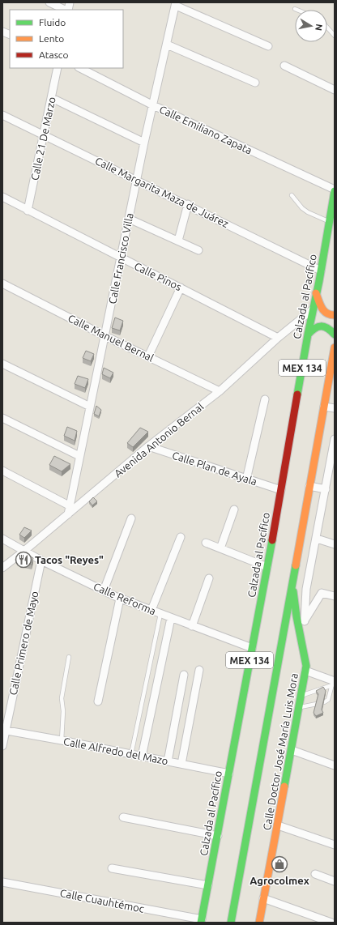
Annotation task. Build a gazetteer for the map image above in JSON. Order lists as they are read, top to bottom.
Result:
{
  "streets": {
    "main road": ["Calzada al Pacífico", "MEX 134", "Calle Doctor José María Luis Mora"],
    "street": [
      "Calle Emiliano Zapata",
      "Calle 21 De Marzo",
      "Calle Margarita Maza de Juárez",
      "Calle Francisco Villa",
      "Calle Pinos",
      "Calle Manuel Bernal",
      "Avenida Antonio Bernal",
      "Calle Plan de Ayala",
      "Calle Reforma",
      "Calle Primero de Mayo",
      "Calle Alfredo del Mazo",
      "Calle Cuauhtémoc"
    ]
  },
  "crossings": [
    ["Calle Emiliano Zapata", "Calle Francisco Villa"],
    ["Calle Emiliano Zapata", "Calzada al Pacífico"],
    ["Calle 21 De Marzo", "Calle Margarita Maza de Juárez"],
    ["Calle 21 De Marzo", "Calle Pinos"],
    ["Calle Margarita Maza de Juárez", "Calle Francisco Villa"],
    ["Calle Margarita Maza de Juárez", "Calzada al Pacífico"],
    ["Calle Francisco Villa", "Calle Pinos"],
    ["Calle Francisco Villa", "Calle Manuel Bernal"],
    ["Calle Francisco Villa", "Avenida Antonio Bernal"],
    ["Calle Pinos", "Avenida Antonio Bernal"],
    ["Calzada al Pacífico", "Avenida Antonio Bernal"],
    ["Calzada al Pacífico", "Calle Plan de Ayala"],
    ["Calzada al Pacífico", "Calle Reforma"],
    ["Calzada al Pacífico", "Calle Alfredo del Mazo"],
    ["Calzada al Pacífico", "Calle Cuauhtémoc"],
    ["Calle Manuel Bernal", "Avenida Antonio Bernal"],
    ["MEX 134", "Calle Doctor José María Luis Mora"],
    ["Avenida Antonio Bernal", "Calle Plan de Ayala"],
    ["Avenida Antonio Bernal", "Calle Reforma"],
    ["Calle Reforma", "Calle Primero de Mayo"],
    ["Calle Primero de Mayo", "Calle Alfredo del Mazo"]
  ],
  "places": {
    "restaurant": ["Tacos \"Reyes\""],
    "shop": ["Agrocolmex"]
  },
  "legend": ["Fluido", "Lento", "Atasco"],
  "north": "right"
}
